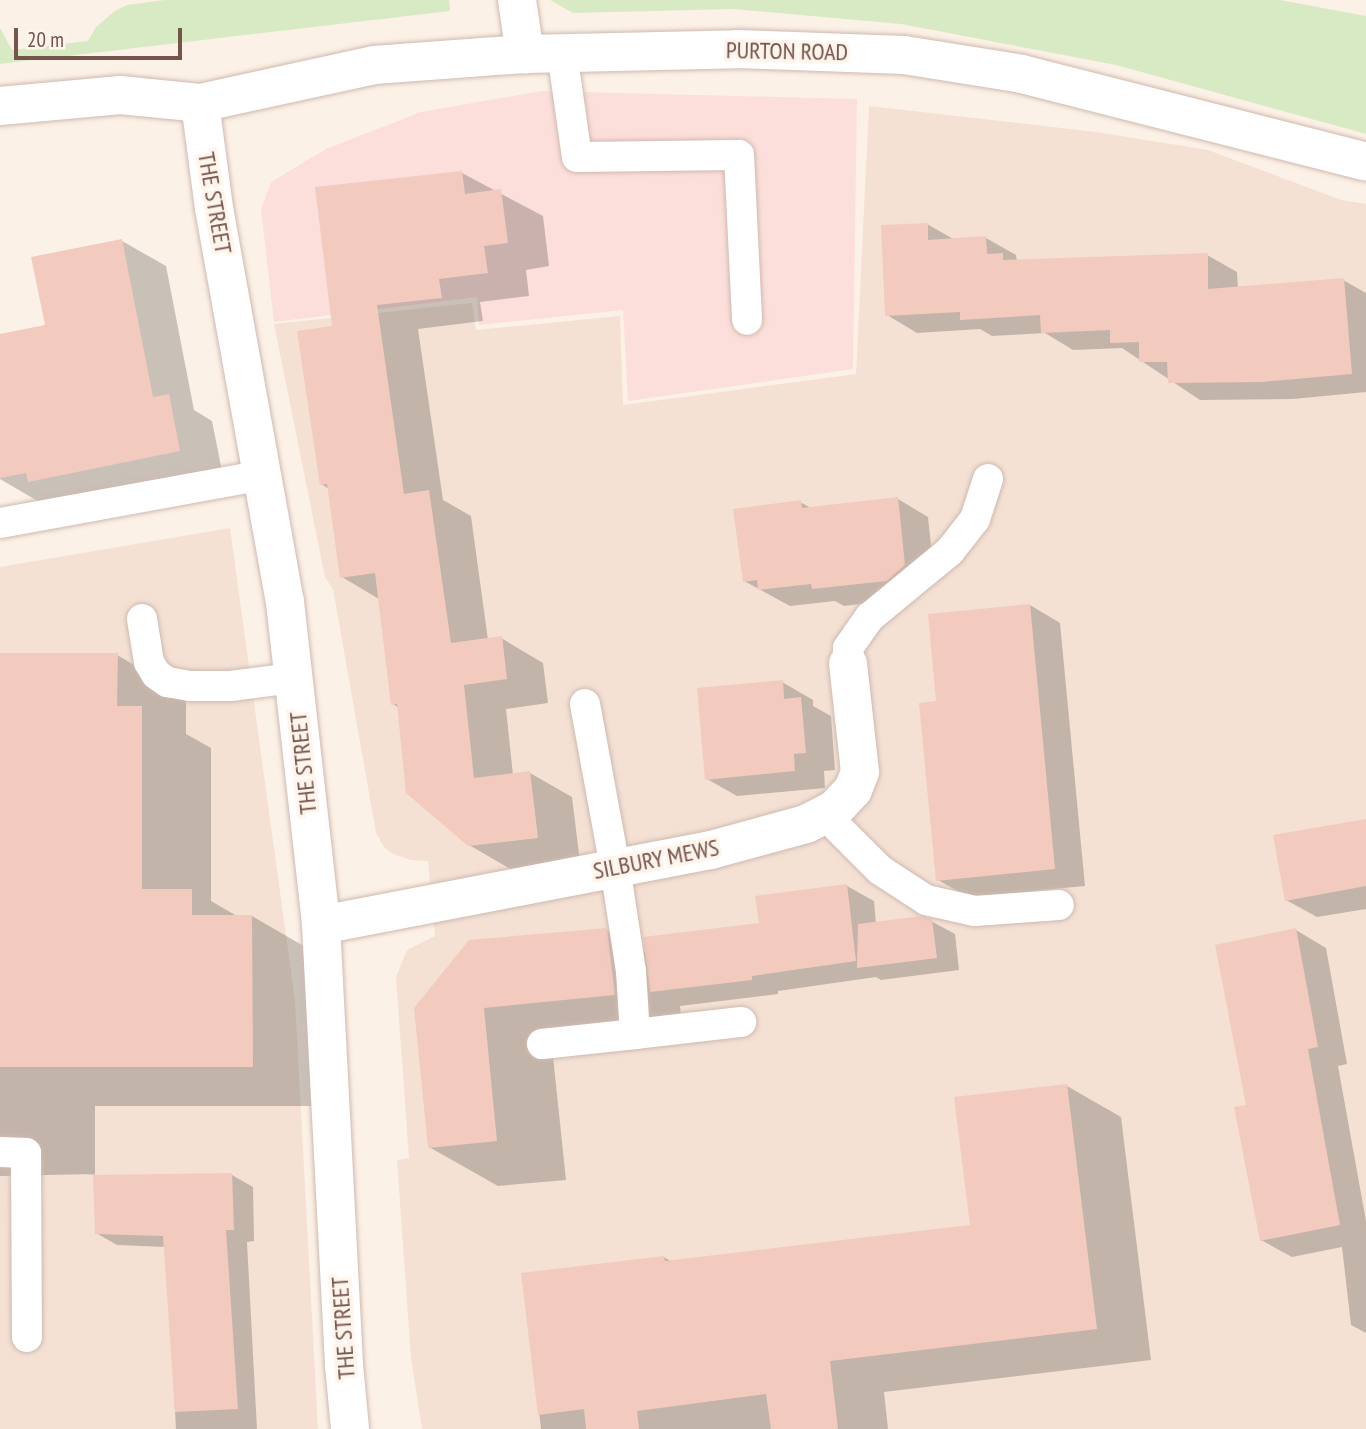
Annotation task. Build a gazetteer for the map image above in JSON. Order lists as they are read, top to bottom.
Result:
{
  "streets": {
    "street": ["PURTON ROAD", "THE STREET", "SILBURY MEWS"]
  },
  "crossings": [
    ["PURTON ROAD", "THE STREET"],
    ["THE STREET", "SILBURY MEWS"]
  ],
  "scale_bar": "20 m"
}
